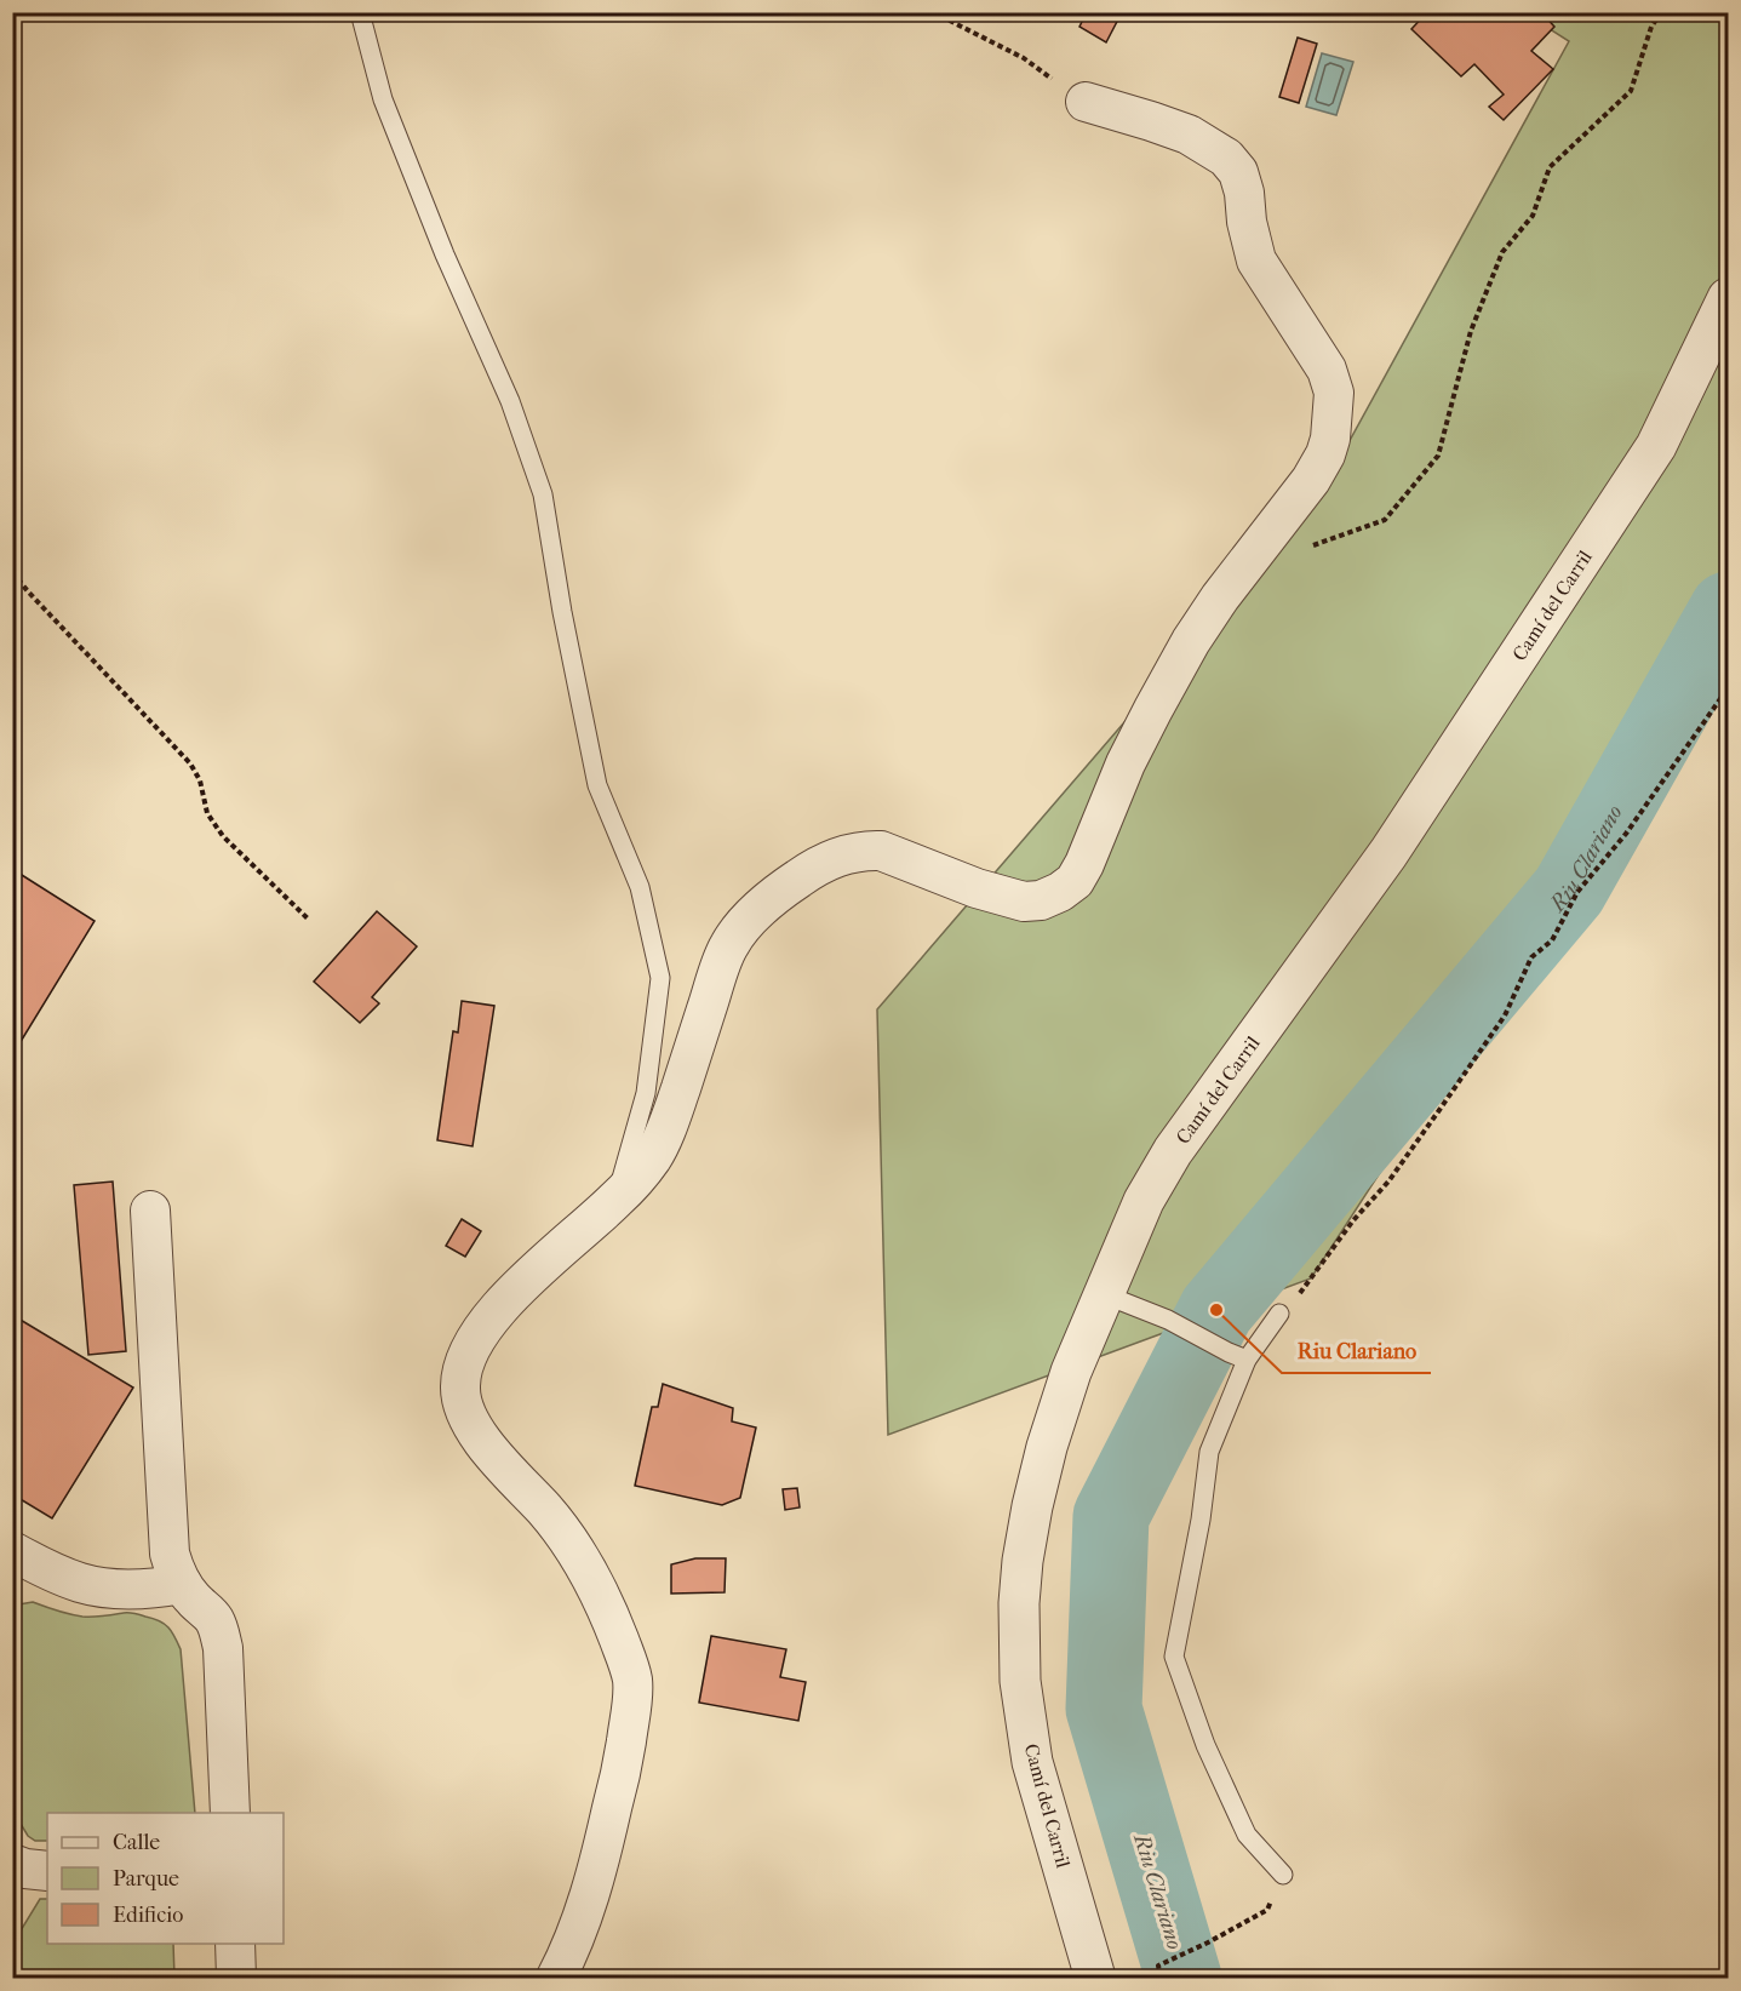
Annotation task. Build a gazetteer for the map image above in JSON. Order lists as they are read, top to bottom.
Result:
{
  "streets": {
    "street": ["Camí del Carril"]
  },
  "water": ["Riu Clariano"],
  "places": ["Riu Clariano"],
  "legend": ["Calle", "Parque", "Edificio"]
}
